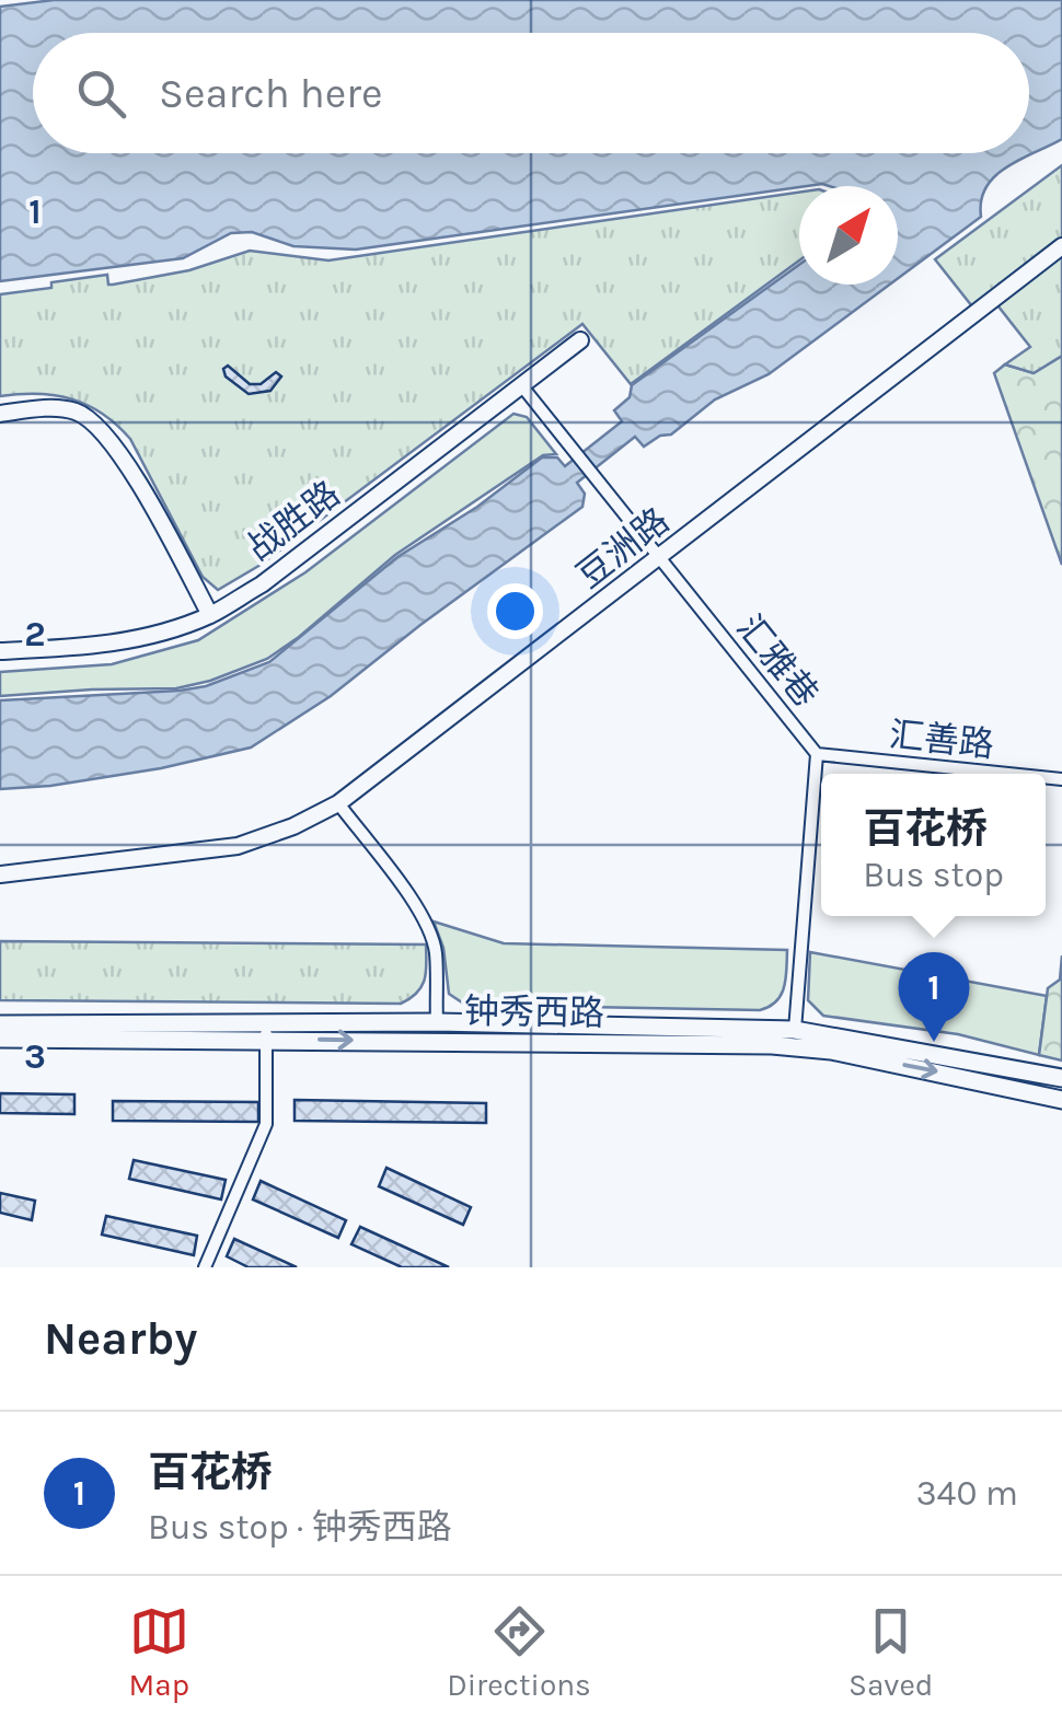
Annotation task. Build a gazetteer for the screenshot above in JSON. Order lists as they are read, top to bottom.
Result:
{
  "streets": {
    "main road": ["钟秀西路"],
    "street": [
      "战胜路",
      "豆洲路",
      "汇雅巷",
      "汇善路"
    ]
  },
  "crossings": [
    ["战胜路", "汇雅巷"],
    ["豆洲路", "汇雅巷"],
    ["汇雅巷", "汇善路"],
    ["汇雅巷", "钟秀西路"]
  ],
  "north": "top right",
  "page": {
    "search": "Search here",
    "popup": ["百花桥", "Bus stop"],
    "pins": "1",
    "heading": "Nearby",
    "list": [
      {
        "mark": "1",
        "name": "百花桥",
        "note": "Bus stop · 钟秀西路",
        "value": "340 m"
      }
    ],
    "nav": ["Map", "Directions", "Saved"]
  },
  "grid": {
    "rows": ["1", "2", "3"]
  }
}
